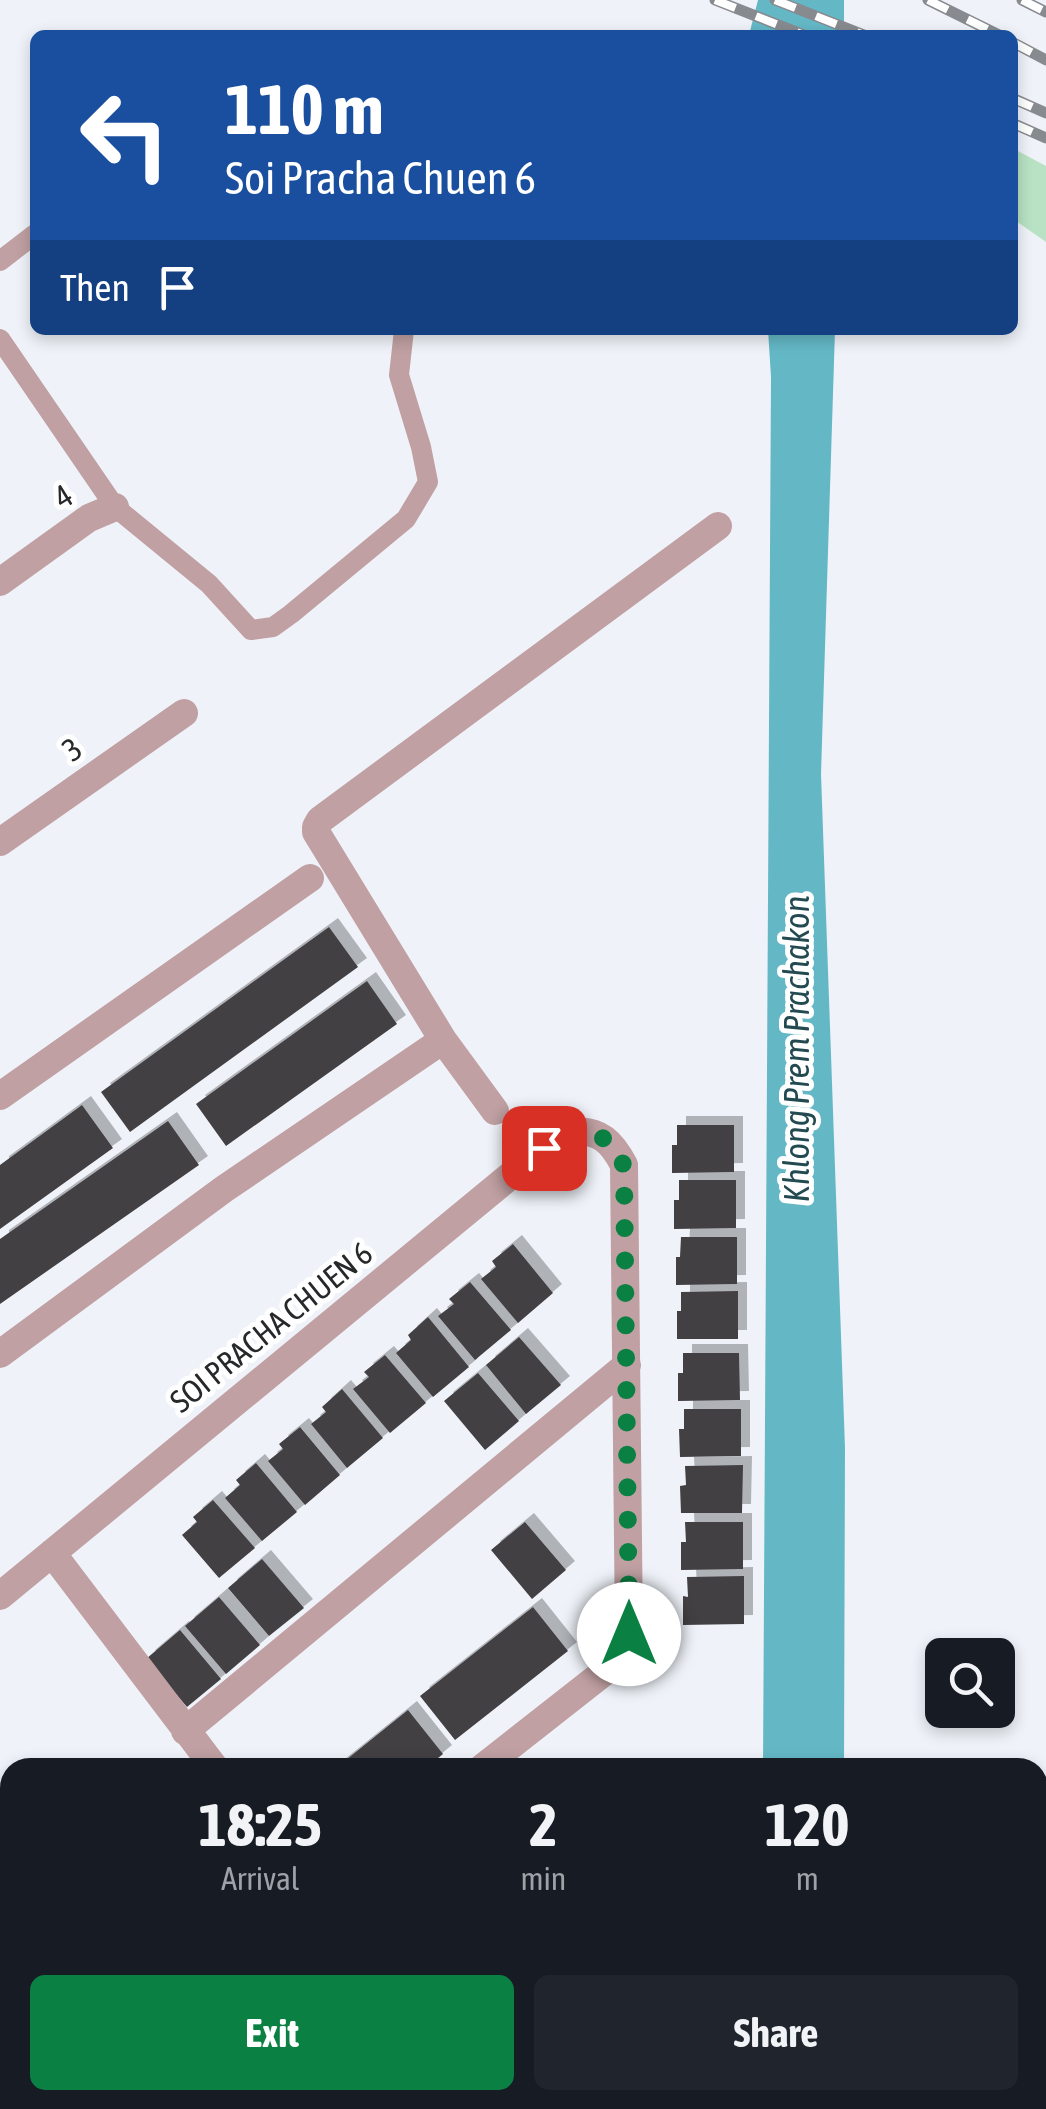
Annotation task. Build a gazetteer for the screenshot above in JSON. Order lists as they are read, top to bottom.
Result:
{
  "streets": {
    "street": ["4", "3", "SOI PRACHA CHUEN 6"]
  },
  "water": ["Khlong Prem Prachakon"],
  "page": {
    "turn": ["110 m", "Soi Pracha Chuen 6"],
    "then": "Then",
    "eta": [
      "18:25",
      "Arrival",
      "2",
      "min",
      "120",
      "m"
    ],
    "buttons": ["Exit", "Share"]
  }
}
